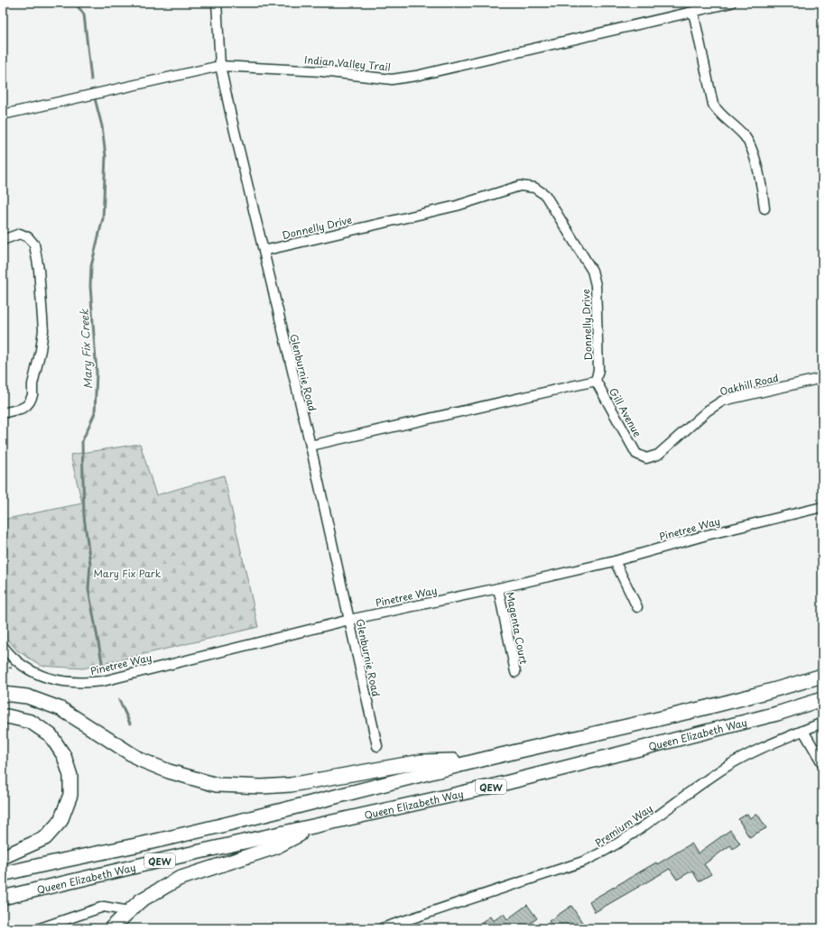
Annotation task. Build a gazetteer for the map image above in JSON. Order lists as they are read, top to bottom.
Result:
{
  "streets": {
    "highway": ["Queen Elizabeth Way", "QEW"],
    "street": [
      "Indian Valley Trail",
      "Donnelly Drive",
      "Glenburnie Road",
      "Oakhill Road",
      "Gill Avenue",
      "Pinetree Way",
      "Magenta Court",
      "Premium Way"
    ]
  },
  "crossings": [
    ["Indian Valley Trail", "Glenburnie Road"],
    ["Donnelly Drive", "Glenburnie Road"],
    ["Donnelly Drive", "Gill Avenue"],
    ["Glenburnie Road", "Pinetree Way"],
    ["Oakhill Road", "Gill Avenue"],
    ["Pinetree Way", "Magenta Court"]
  ],
  "water": ["Mary Fix Creek"],
  "parks": ["Mary Fix Park"]
}
